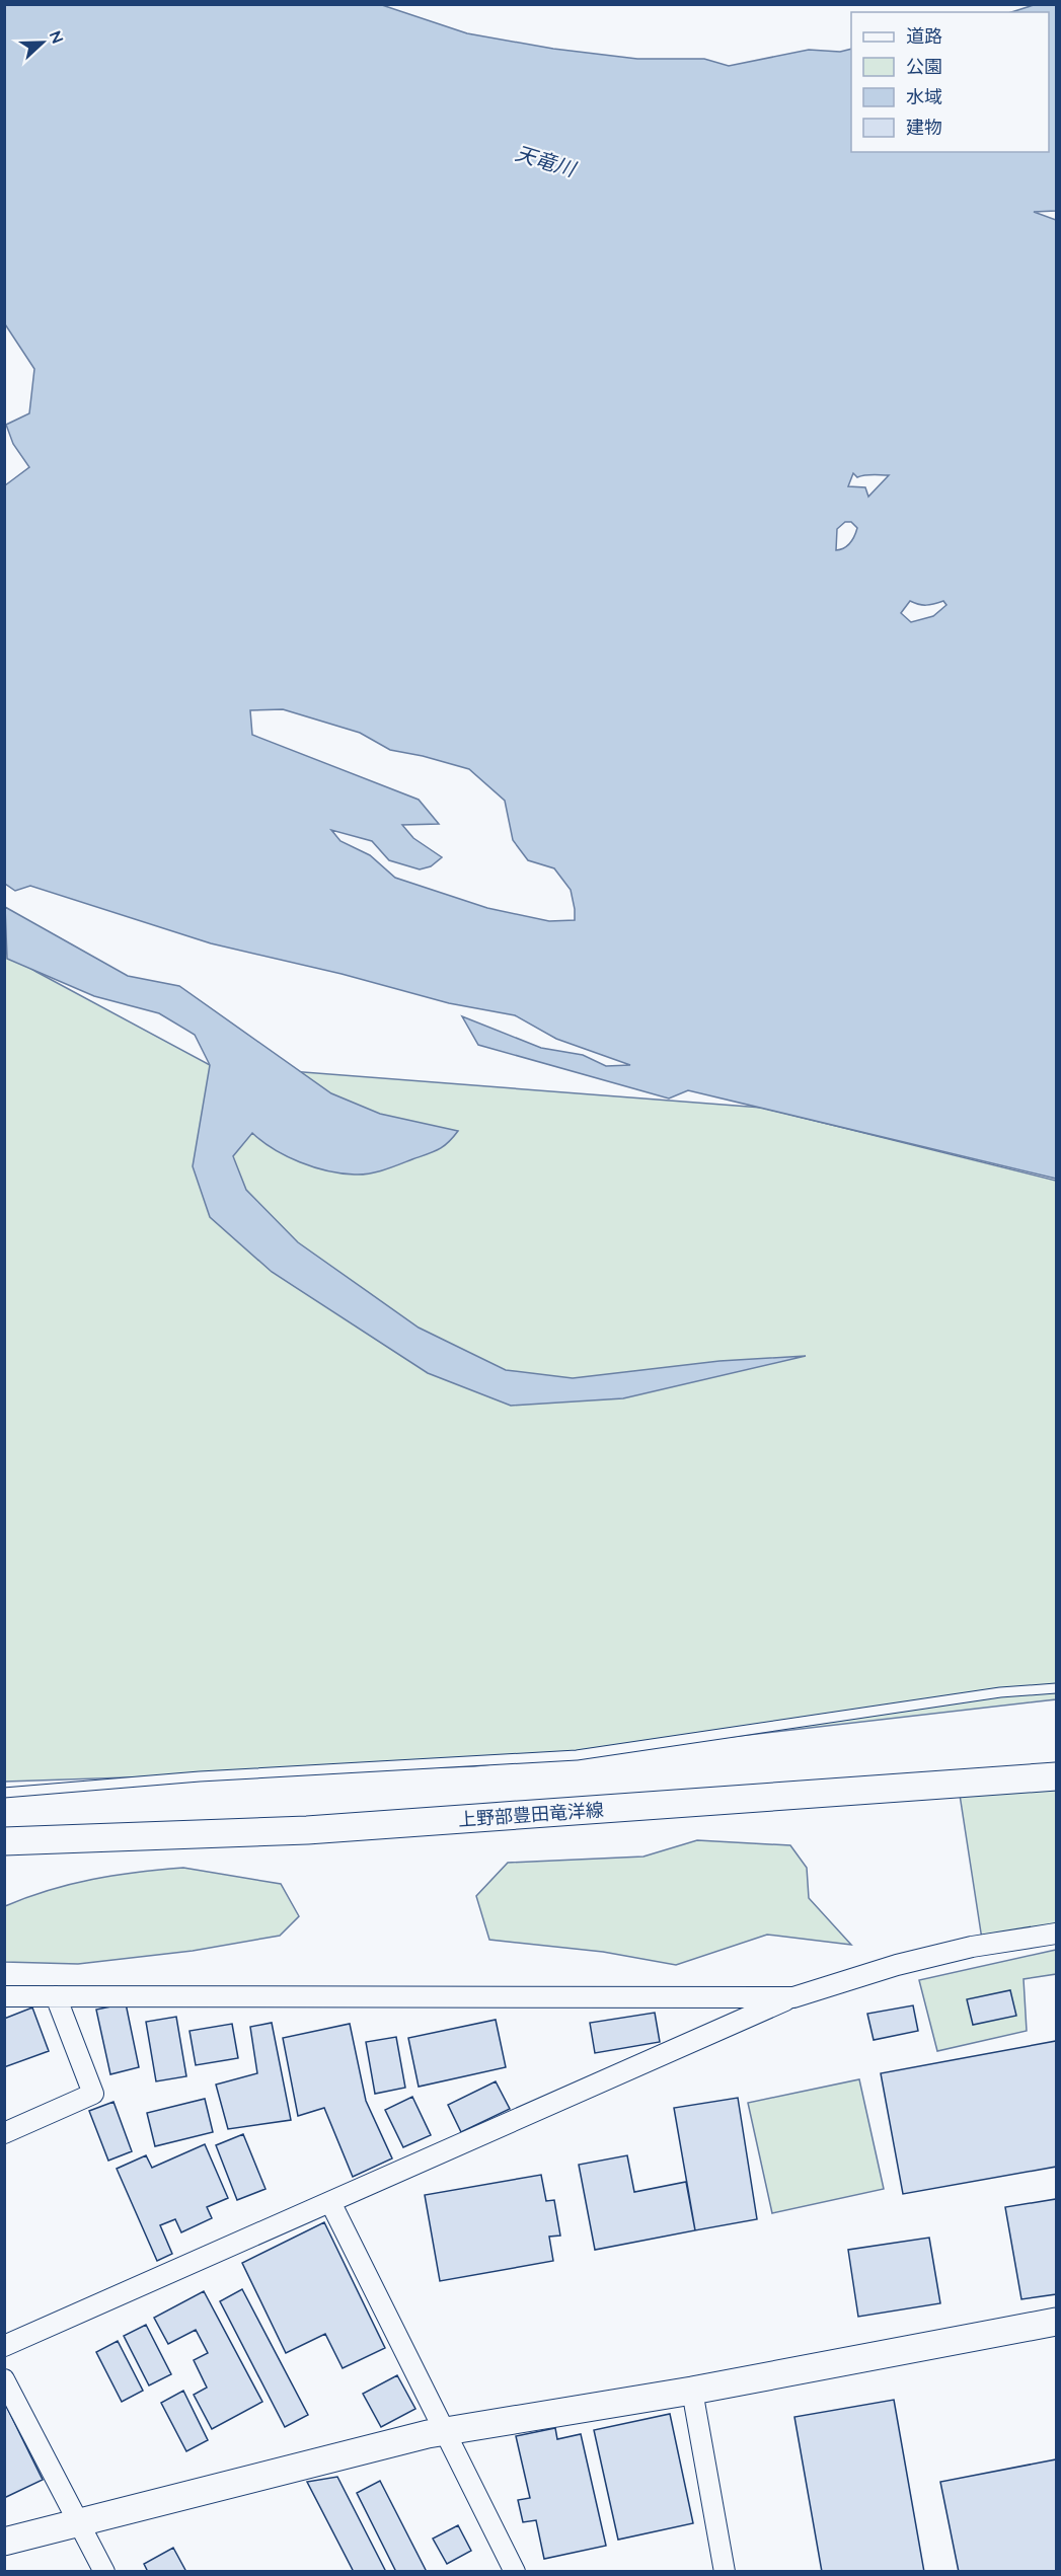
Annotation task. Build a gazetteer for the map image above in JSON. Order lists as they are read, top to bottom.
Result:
{
  "streets": {
    "street": ["上野部豊田竜洋線"]
  },
  "water": ["天竜川"],
  "legend": [
    "道路",
    "公園",
    "水域",
    "建物"
  ],
  "north": "right"
}
